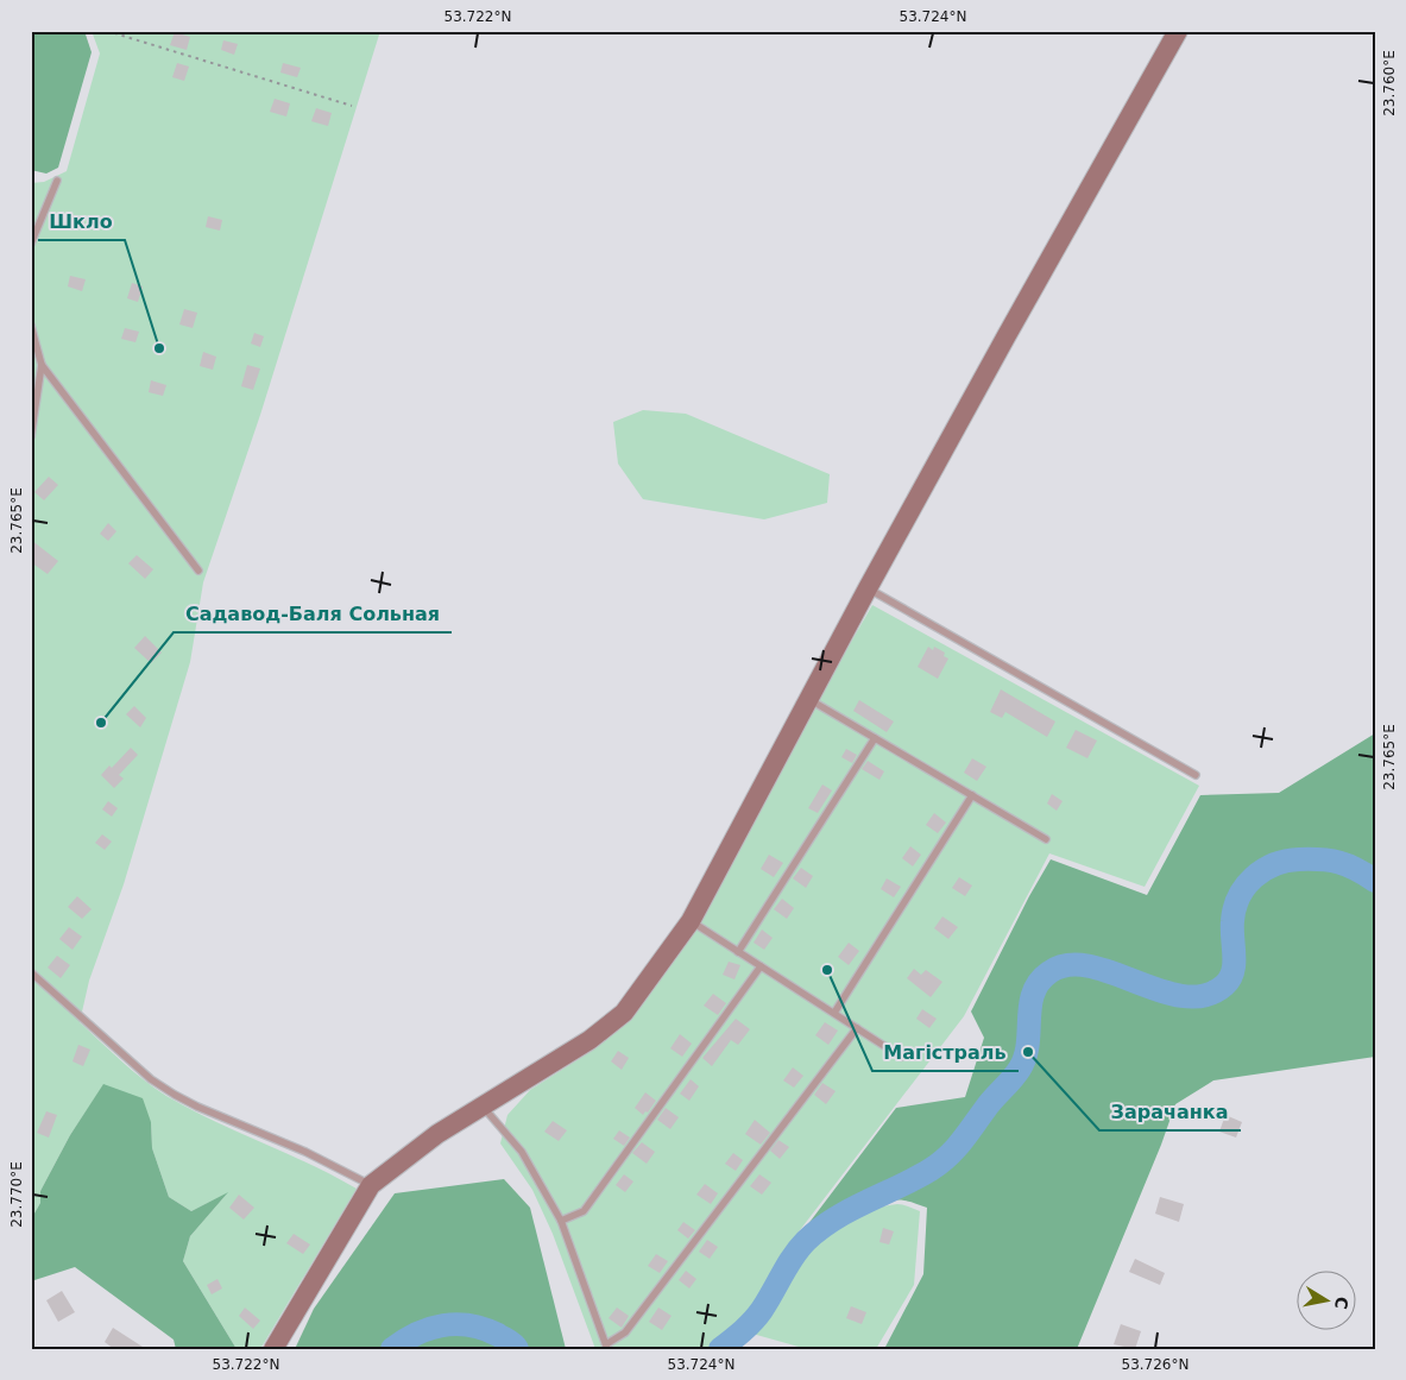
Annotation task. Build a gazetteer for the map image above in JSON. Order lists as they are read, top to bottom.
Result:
{
  "places": [
    "Шкло",
    "Садавод-Баля Сольная",
    "Магістраль",
    "Зарачанка"
  ],
  "north": "right",
  "coordinates": [
    "53.722°N",
    "53.724°N",
    "23.760°E",
    "23.765°E",
    "23.770°E",
    "53.726°N"
  ]
}
